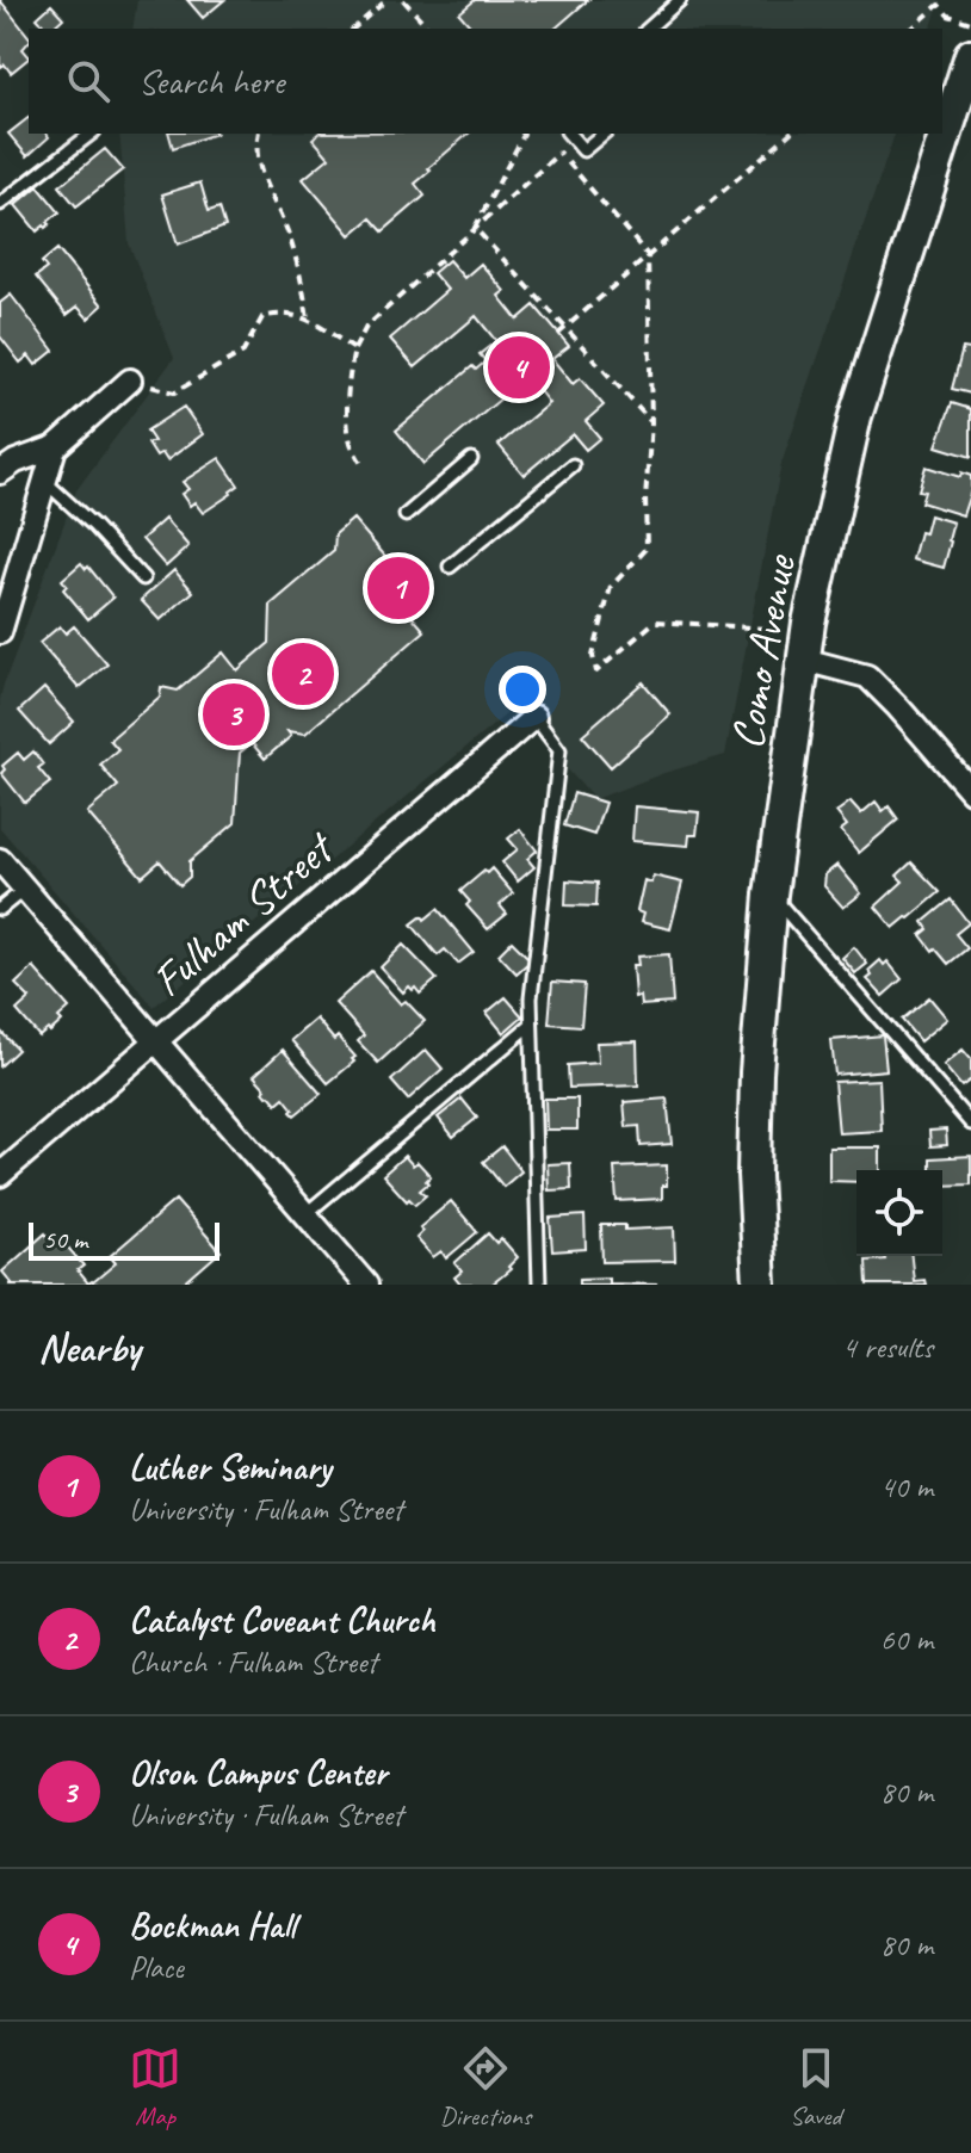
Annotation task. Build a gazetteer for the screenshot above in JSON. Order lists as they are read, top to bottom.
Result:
{
  "streets": {
    "main road": ["Como Avenue"],
    "street": ["Fulham Street"]
  },
  "scale_bar": "50 m",
  "page": {
    "search": "Search here",
    "pins": [
      "4",
      "1",
      "2",
      "3"
    ],
    "scale": "50 m",
    "heading": ["Nearby", "4 results"],
    "list": [
      {
        "mark": "1",
        "name": "Luther Seminary",
        "note": "University · Fulham Street",
        "value": "40 m"
      },
      {
        "mark": "2",
        "name": "Catalyst Coveant Church",
        "note": "Church · Fulham Street",
        "value": "60 m"
      },
      {
        "mark": "3",
        "name": "Olson Campus Center",
        "note": "University · Fulham Street",
        "value": "80 m"
      },
      {
        "mark": "4",
        "name": "Bockman Hall",
        "note": "Place",
        "value": "80 m"
      }
    ],
    "nav": ["Map", "Directions", "Saved"]
  }
}
